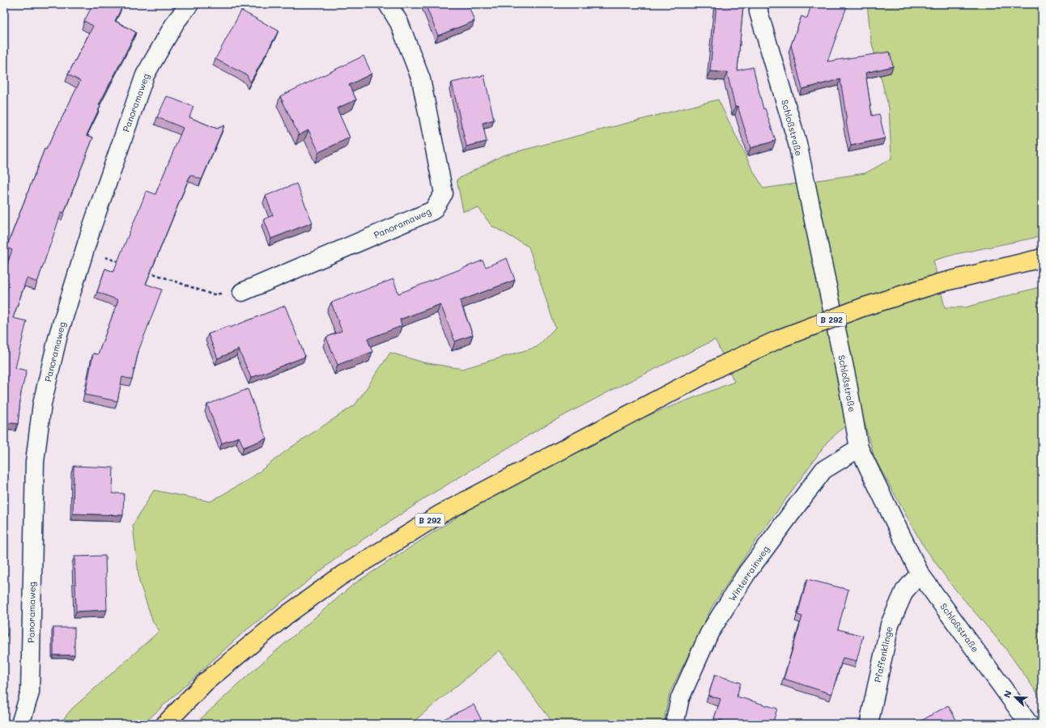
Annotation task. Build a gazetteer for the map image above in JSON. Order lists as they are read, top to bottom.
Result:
{
  "streets": {
    "highway": ["B 292"],
    "street": [
      "Panoramaweg",
      "Schloßstraße",
      "Winterrainweg",
      "Pfaffenklinge"
    ]
  },
  "crossings": [
    ["Schloßstraße", "Winterrainweg"],
    ["Schloßstraße", "Pfaffenklinge"]
  ],
  "north": "top left"
}
